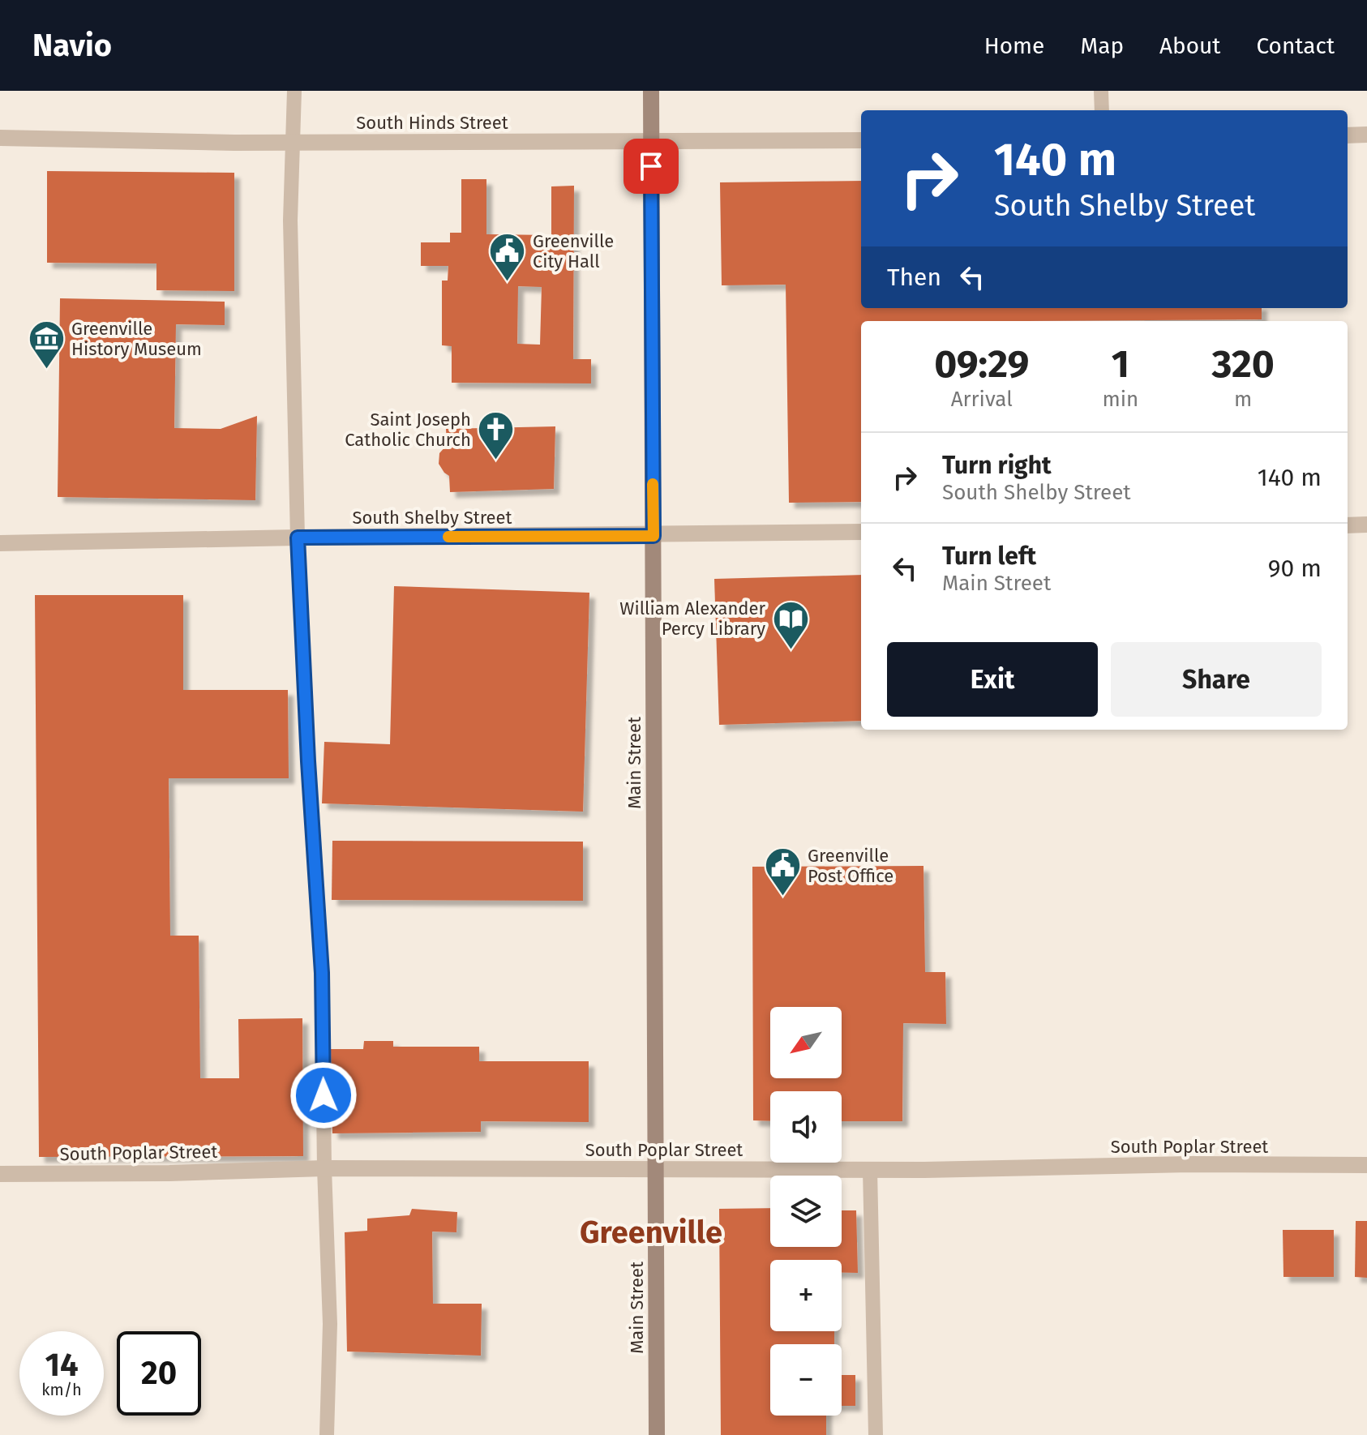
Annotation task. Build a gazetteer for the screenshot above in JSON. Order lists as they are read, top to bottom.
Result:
{
  "streets": {
    "street": [
      "South Hinds Street",
      "South Shelby Street",
      "Main Street",
      "South Poplar Street"
    ]
  },
  "crossings": [
    ["South Hinds Street", "Main Street"],
    ["South Shelby Street", "Main Street"],
    ["Main Street", "South Poplar Street"]
  ],
  "districts": ["Greenville"],
  "places": {
    "public building": ["Greenville City Hall", "Greenville Post Office"],
    "museum": ["Greenville History Museum"],
    "church": ["Saint Joseph Catholic Church"],
    "library": ["William Alexander Percy Library"]
  },
  "north": "bottom left",
  "page": {
    "header": "Navio",
    "nav": [
      "Home",
      "Map",
      "About",
      "Contact"
    ],
    "turn": ["140 m", "South Shelby Street"],
    "then": "Then",
    "eta": [
      "09:29",
      "Arrival",
      "1",
      "min",
      "320",
      "m"
    ],
    "list": [
      {
        "name": "Turn right",
        "note": "South Shelby Street",
        "value": "140 m"
      },
      {
        "name": "Turn left",
        "note": "Main Street",
        "value": "90 m"
      }
    ],
    "buttons": ["Exit", "Share"],
    "map_buttons": ["+", "−"],
    "speed": "14 km/h",
    "limit": "20"
  }
}
